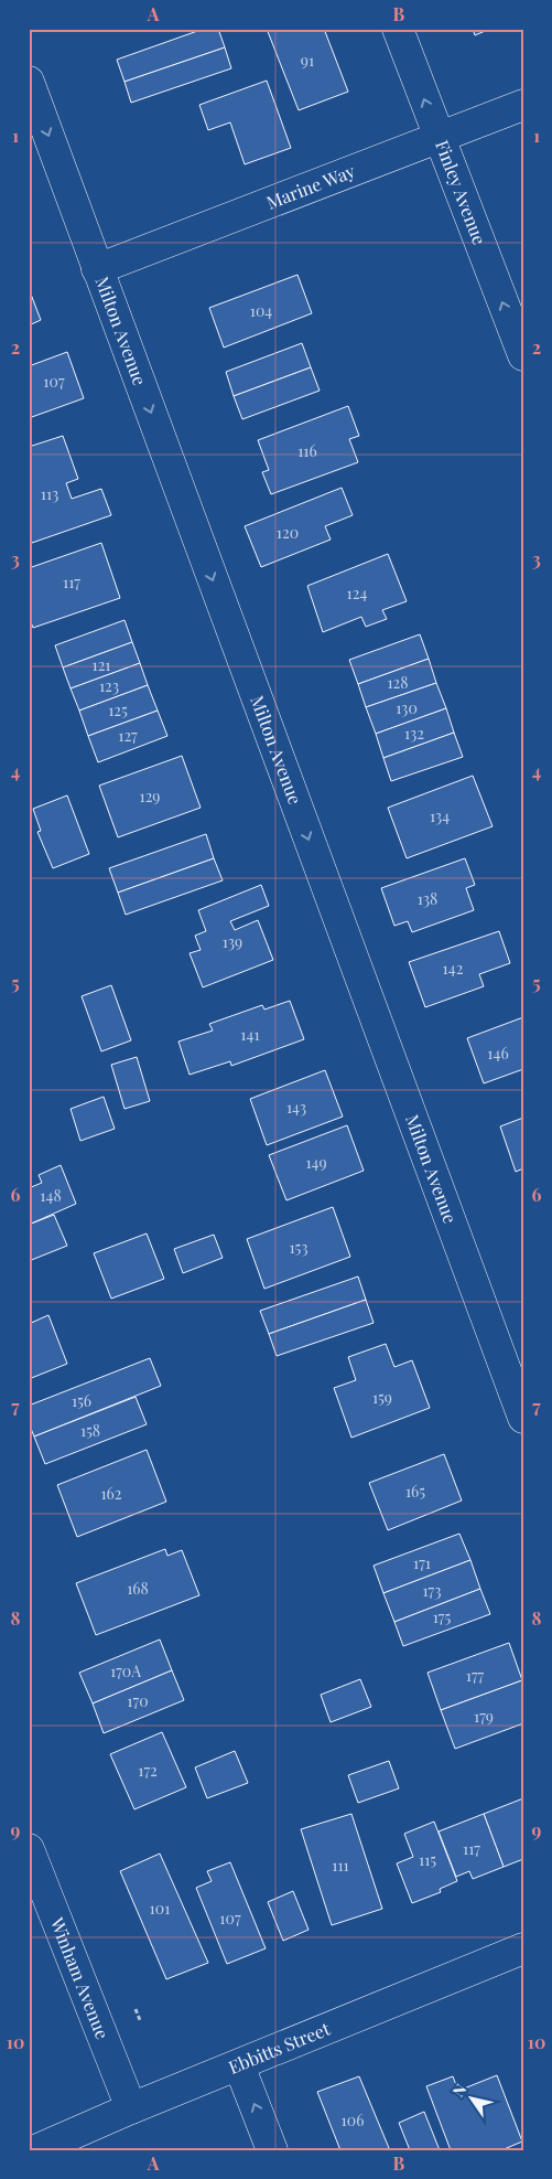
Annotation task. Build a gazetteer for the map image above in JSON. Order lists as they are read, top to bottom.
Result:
{
  "streets": {
    "street": [
      "Marine Way",
      "Finley Avenue",
      "Milton Avenue",
      "Winham Avenue",
      "Ebbitts Street"
    ]
  },
  "crossings": [
    ["Marine Way", "Finley Avenue"],
    ["Marine Way", "Milton Avenue"],
    ["Winham Avenue", "Ebbitts Street"]
  ],
  "one_way": ["Finley Avenue", "Milton Avenue"],
  "house_numbers": [
    "91",
    "104",
    "107",
    "116",
    "113",
    "120",
    "117",
    "124",
    "121",
    "128",
    "123",
    "130",
    "125",
    "132",
    "127",
    "129",
    "134",
    "138",
    "139",
    "142",
    "141",
    "146",
    "143",
    "149",
    "148",
    "153",
    "159",
    "156",
    "158",
    "165",
    "162",
    "171",
    "168",
    "173",
    "175",
    "170A",
    "177",
    "170",
    "179",
    "172",
    "117",
    "115",
    "111",
    "101",
    "107",
    "106"
  ],
  "north": "top left",
  "grid": {
    "columns": ["A", "B"],
    "rows": [
      "1",
      "2",
      "3",
      "4",
      "5",
      "6",
      "7",
      "8",
      "9",
      "10"
    ]
  }
}
